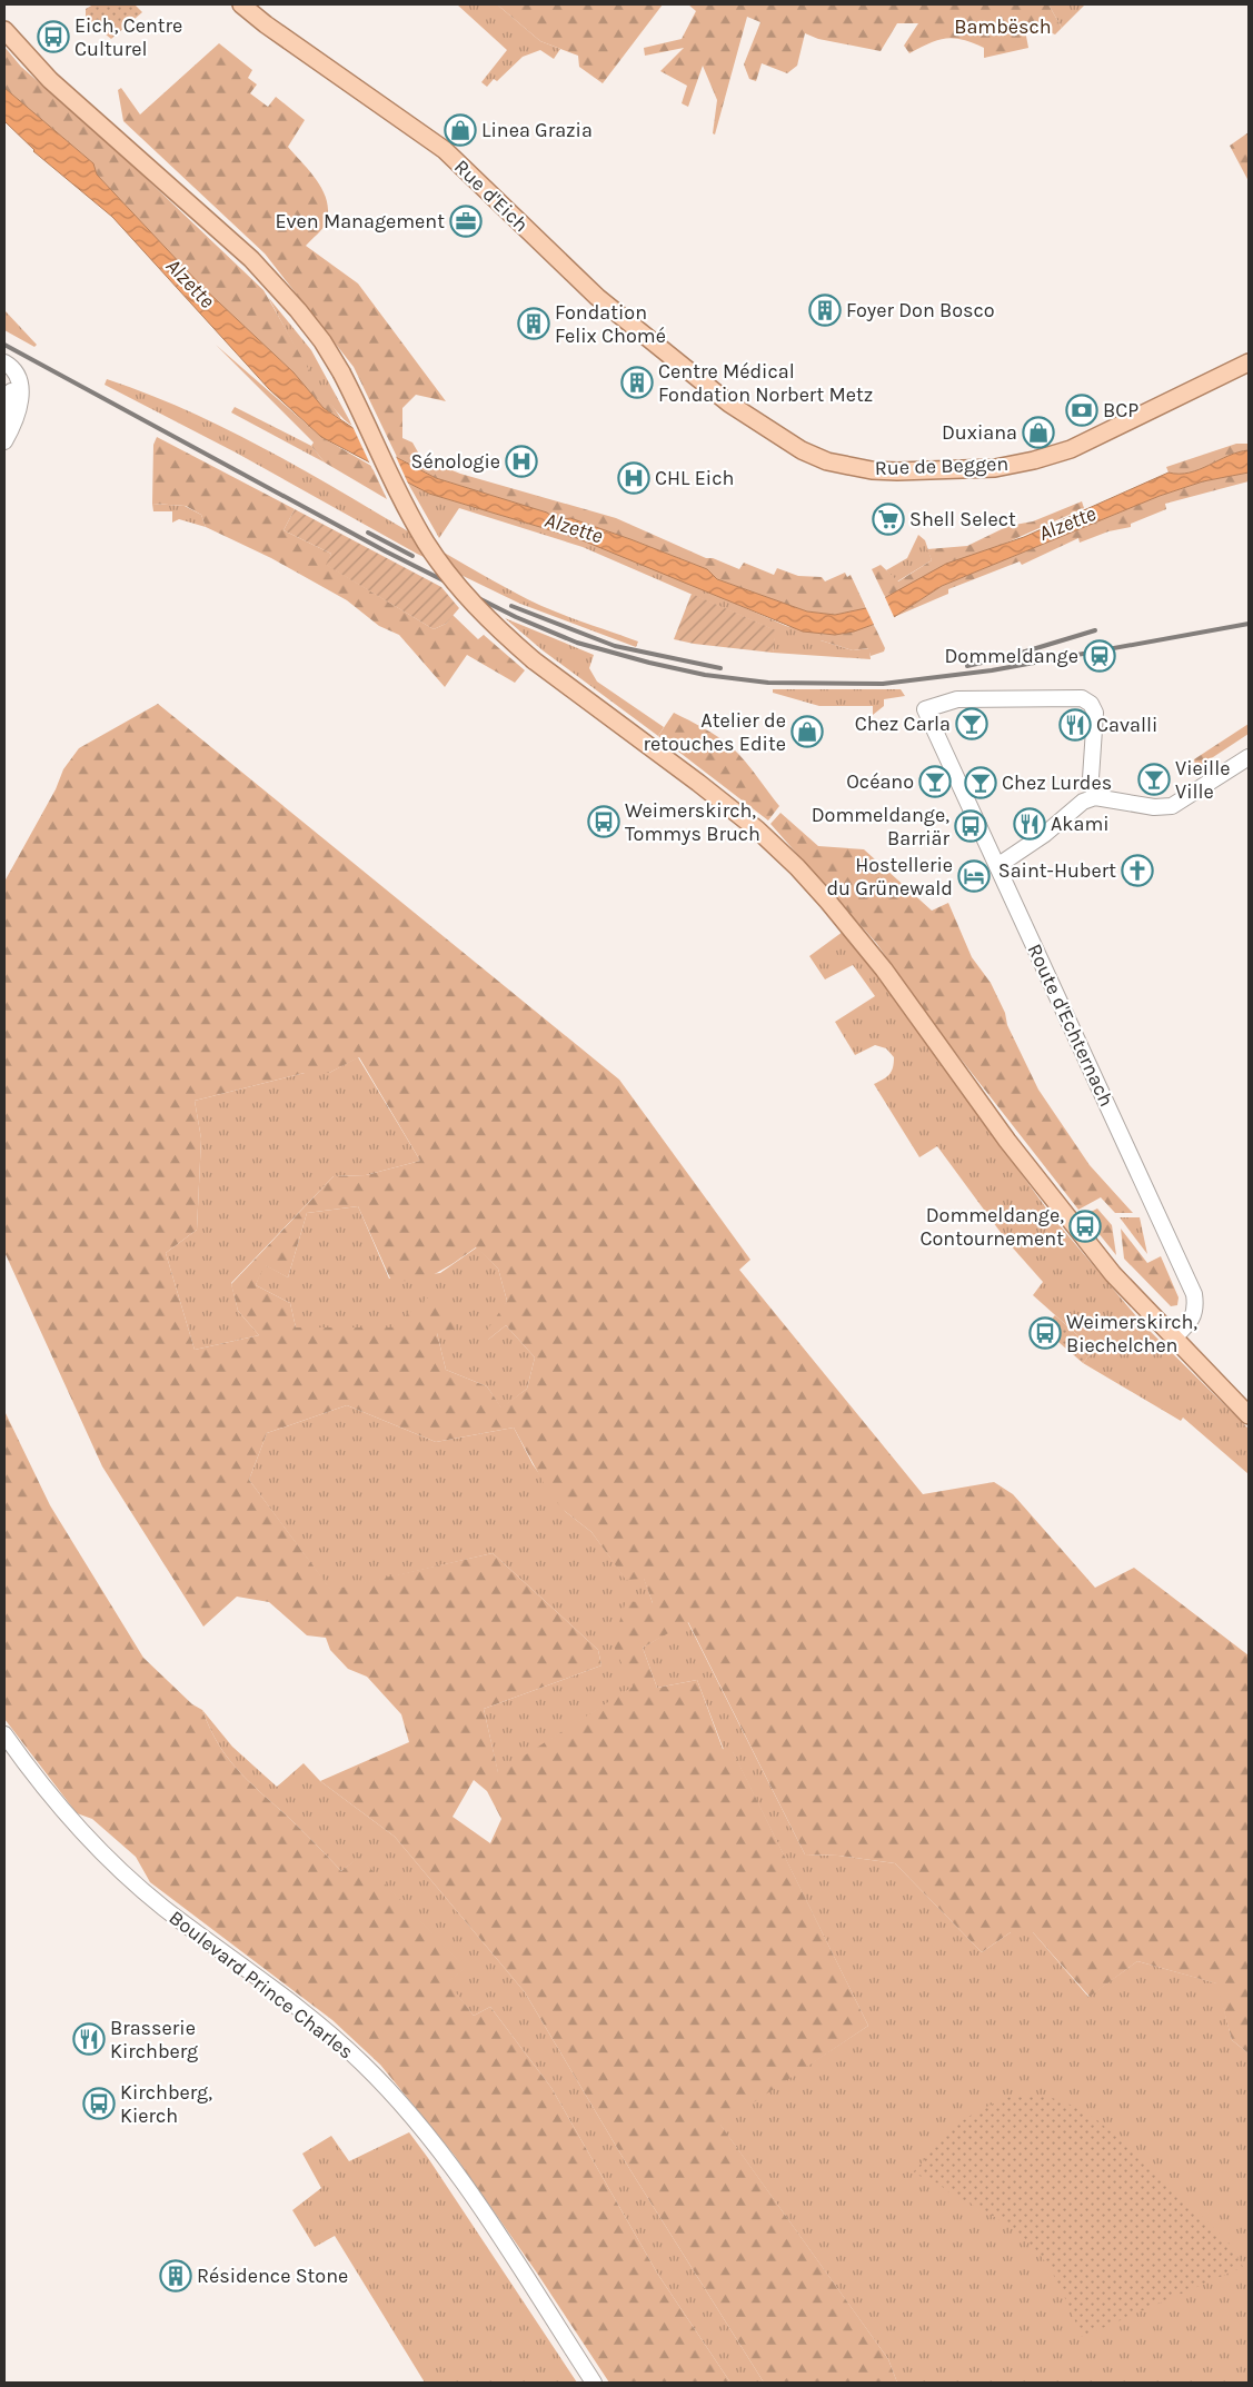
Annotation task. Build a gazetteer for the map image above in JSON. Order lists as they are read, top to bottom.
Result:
{
  "streets": {
    "main road": ["Rue d'Eich", "Rue de Beggen"],
    "street": ["Route d'Echternach", "Boulevard Prince Charles"]
  },
  "crossings": [
    ["Rue d'Eich", "Rue de Beggen"]
  ],
  "water": ["Alzette"],
  "parks": ["Bambësch"],
  "places": {
    "bus stop": [
      "Eich, Centre Culturel",
      "Weimerskirch, Tommys Bruch",
      "Dommeldange, Barriär",
      "Dommeldange, Contournement",
      "Weimerskirch, Biechelchen",
      "Kirchberg, Kierch"
    ],
    "shop": ["Linea Grazia", "Duxiana", "Atelier de retouches Edite"],
    "office": ["Even Management"],
    "building": [
      "Foyer Don Bosco",
      "Fondation Felix Chomé",
      "Centre Médical Fondation Norbert Metz",
      "Résidence Stone"
    ],
    "bank": ["BCP"],
    "hospital": ["Sénologie", "CHL Eich"],
    "supermarket": ["Shell Select"],
    "station": ["Dommeldange"],
    "bar": [
      "Chez Carla",
      "Vieille Ville",
      "Océano",
      "Chez Lurdes"
    ],
    "restaurant": ["Cavalli", "Akami", "Brasserie Kirchberg"],
    "church": ["Saint-Hubert"],
    "hotel": ["Hostellerie du Grünewald"]
  }
}
